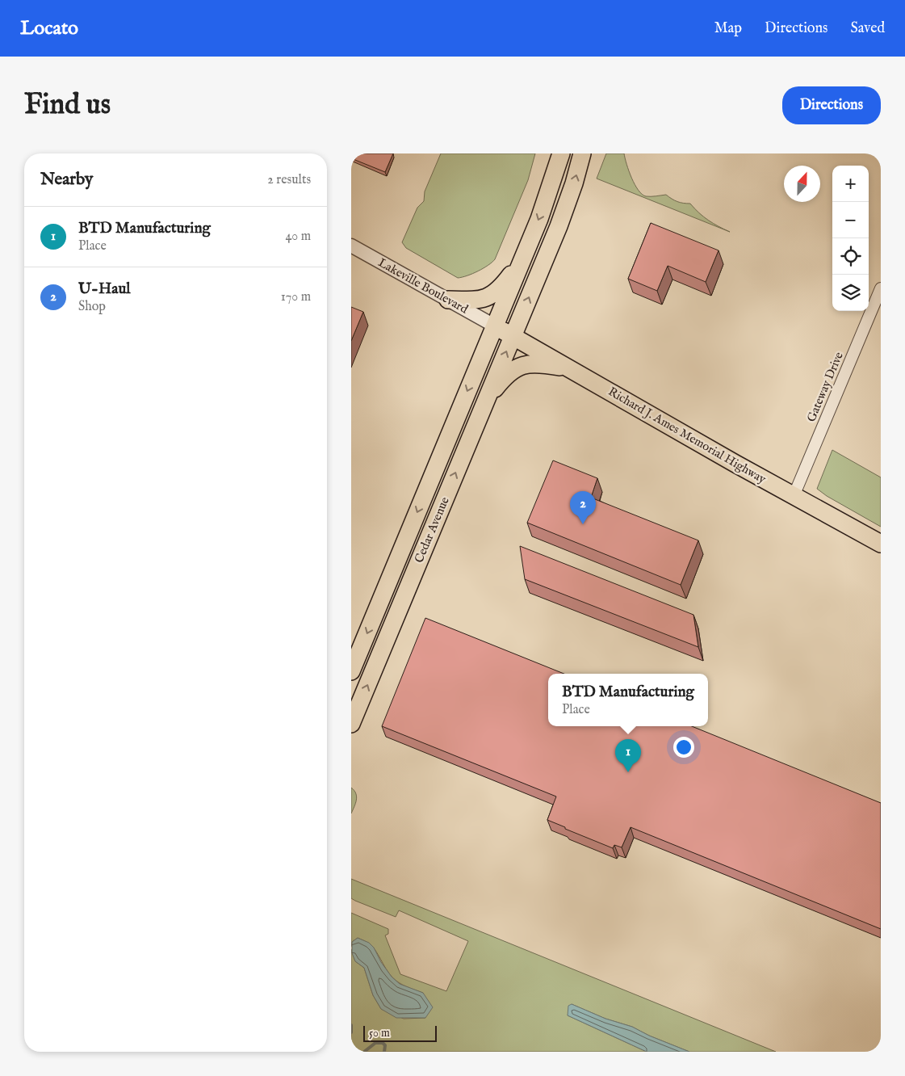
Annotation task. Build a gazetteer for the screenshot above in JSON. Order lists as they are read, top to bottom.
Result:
{
  "streets": {
    "main road": ["Richard J. Ames Memorial Highway", "Cedar Avenue"],
    "street": ["Lakeville Boulevard", "Gateway Drive"]
  },
  "crossings": [
    ["Lakeville Boulevard", "Richard J. Ames Memorial Highway"],
    ["Lakeville Boulevard", "Cedar Avenue"],
    ["Gateway Drive", "Richard J. Ames Memorial Highway"],
    ["Richard J. Ames Memorial Highway", "Cedar Avenue"]
  ],
  "scale_bar": "50 m",
  "north": "top",
  "page": {
    "header": "Locato",
    "nav": ["Map", "Directions", "Saved"],
    "buttons": "Directions",
    "title": "Find us",
    "heading": ["Nearby", "2 results"],
    "map_buttons": ["+", "−"],
    "list": [
      {
        "mark": "1",
        "name": "BTD Manufacturing",
        "note": "Place",
        "value": "40 m"
      },
      {
        "mark": "2",
        "name": "U-Haul",
        "note": "Shop",
        "value": "170 m"
      }
    ],
    "pins": ["2", "1"],
    "popup": ["BTD Manufacturing", "Place"],
    "scale": "50 m"
  }
}
